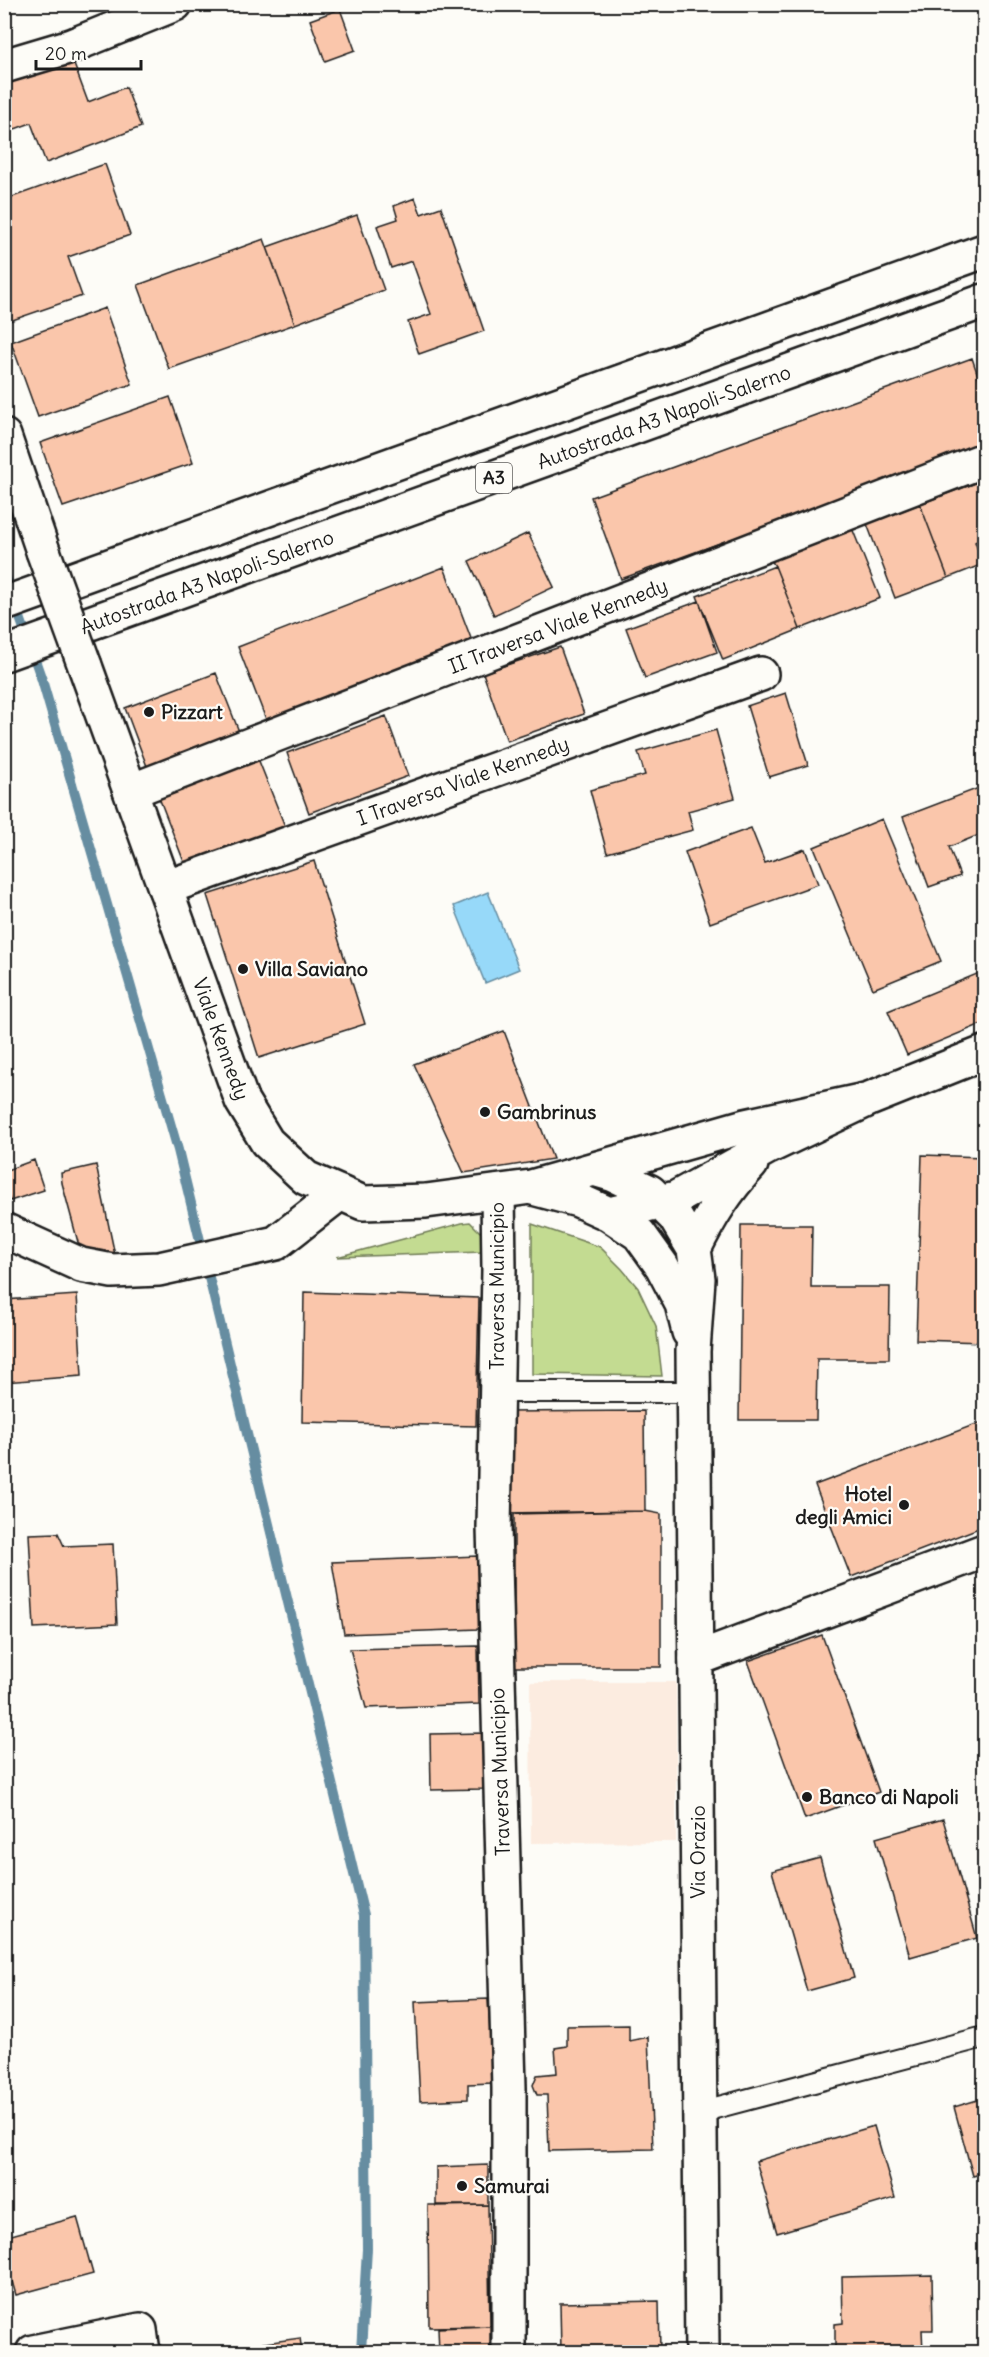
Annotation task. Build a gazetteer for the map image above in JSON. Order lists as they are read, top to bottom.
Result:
{
  "streets": {
    "main road": [
      "Autostrada A3 Napoli-Salerno",
      "A3",
      "II Traversa Viale Kennedy",
      "I Traversa Viale Kennedy",
      "Viale Kennedy",
      "Traversa Municipio",
      "Via Orazio"
    ]
  },
  "crossings": [
    ["II Traversa Viale Kennedy", "Viale Kennedy"],
    ["I Traversa Viale Kennedy", "Viale Kennedy"],
    ["Viale Kennedy", "Traversa Municipio"]
  ],
  "places": [
    "Pizzart",
    "Villa Saviano",
    "Gambrinus",
    "Hotel degli Amici",
    "Banco di Napoli",
    "Samurai"
  ],
  "scale_bar": "20 m"
}
